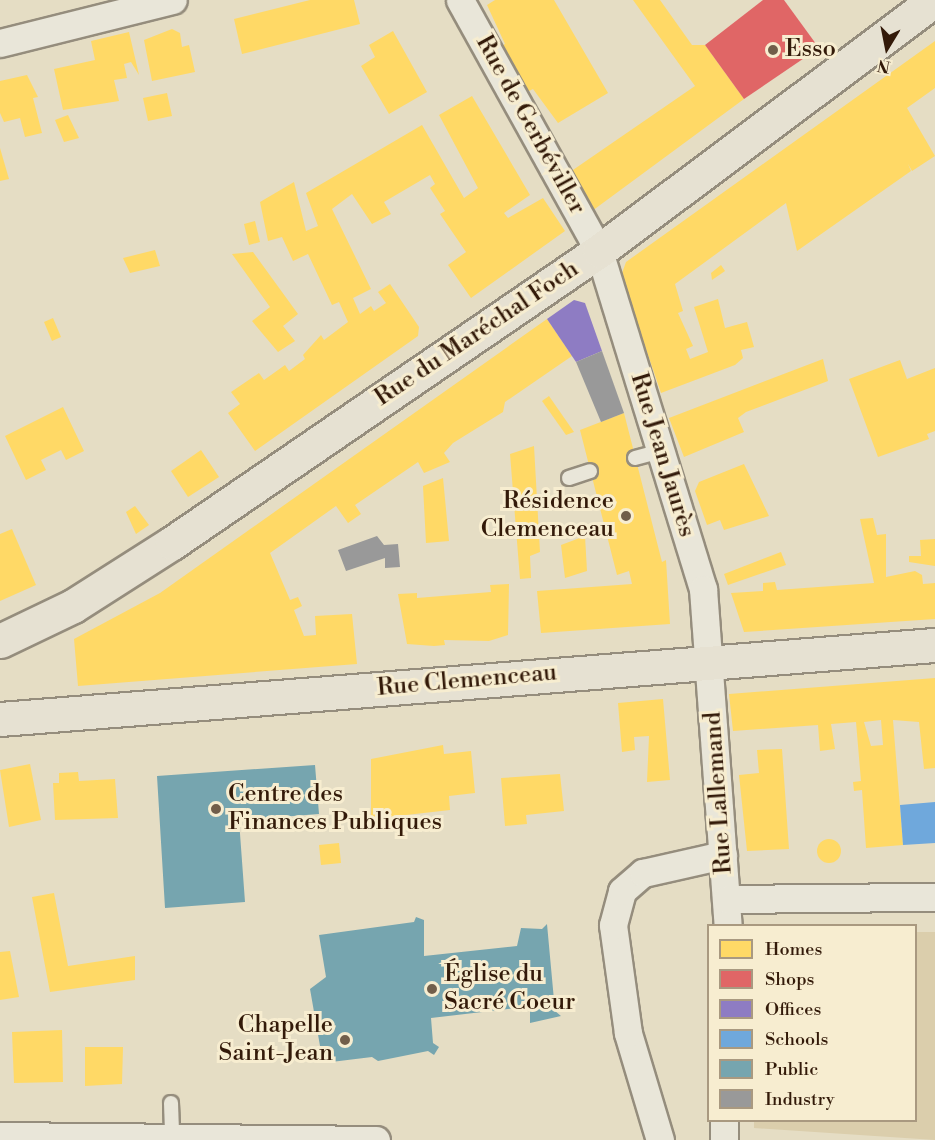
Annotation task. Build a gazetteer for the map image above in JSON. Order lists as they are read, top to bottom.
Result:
{
  "streets": {
    "main road": ["Rue du Maréchal Foch", "Rue Clemenceau"],
    "street": ["Rue de Gerbéviller", "Rue Jean Jaurès", "Rue Lallemand"]
  },
  "crossings": [
    ["Rue de Gerbéviller", "Rue du Maréchal Foch"],
    ["Rue de Gerbéviller", "Rue Jean Jaurès"],
    ["Rue du Maréchal Foch", "Rue Jean Jaurès"],
    ["Rue Jean Jaurès", "Rue Clemenceau"],
    ["Rue Jean Jaurès", "Rue Lallemand"],
    ["Rue Clemenceau", "Rue Lallemand"]
  ],
  "places": [
    "Esso",
    "Résidence Clemenceau",
    "Centre des Finances Publiques",
    "Église du Sacré Coeur",
    "Chapelle Saint-Jean"
  ],
  "legend": [
    "Homes",
    "Shops",
    "Offices",
    "Schools",
    "Public",
    "Industry"
  ],
  "north": "bottom"
}
